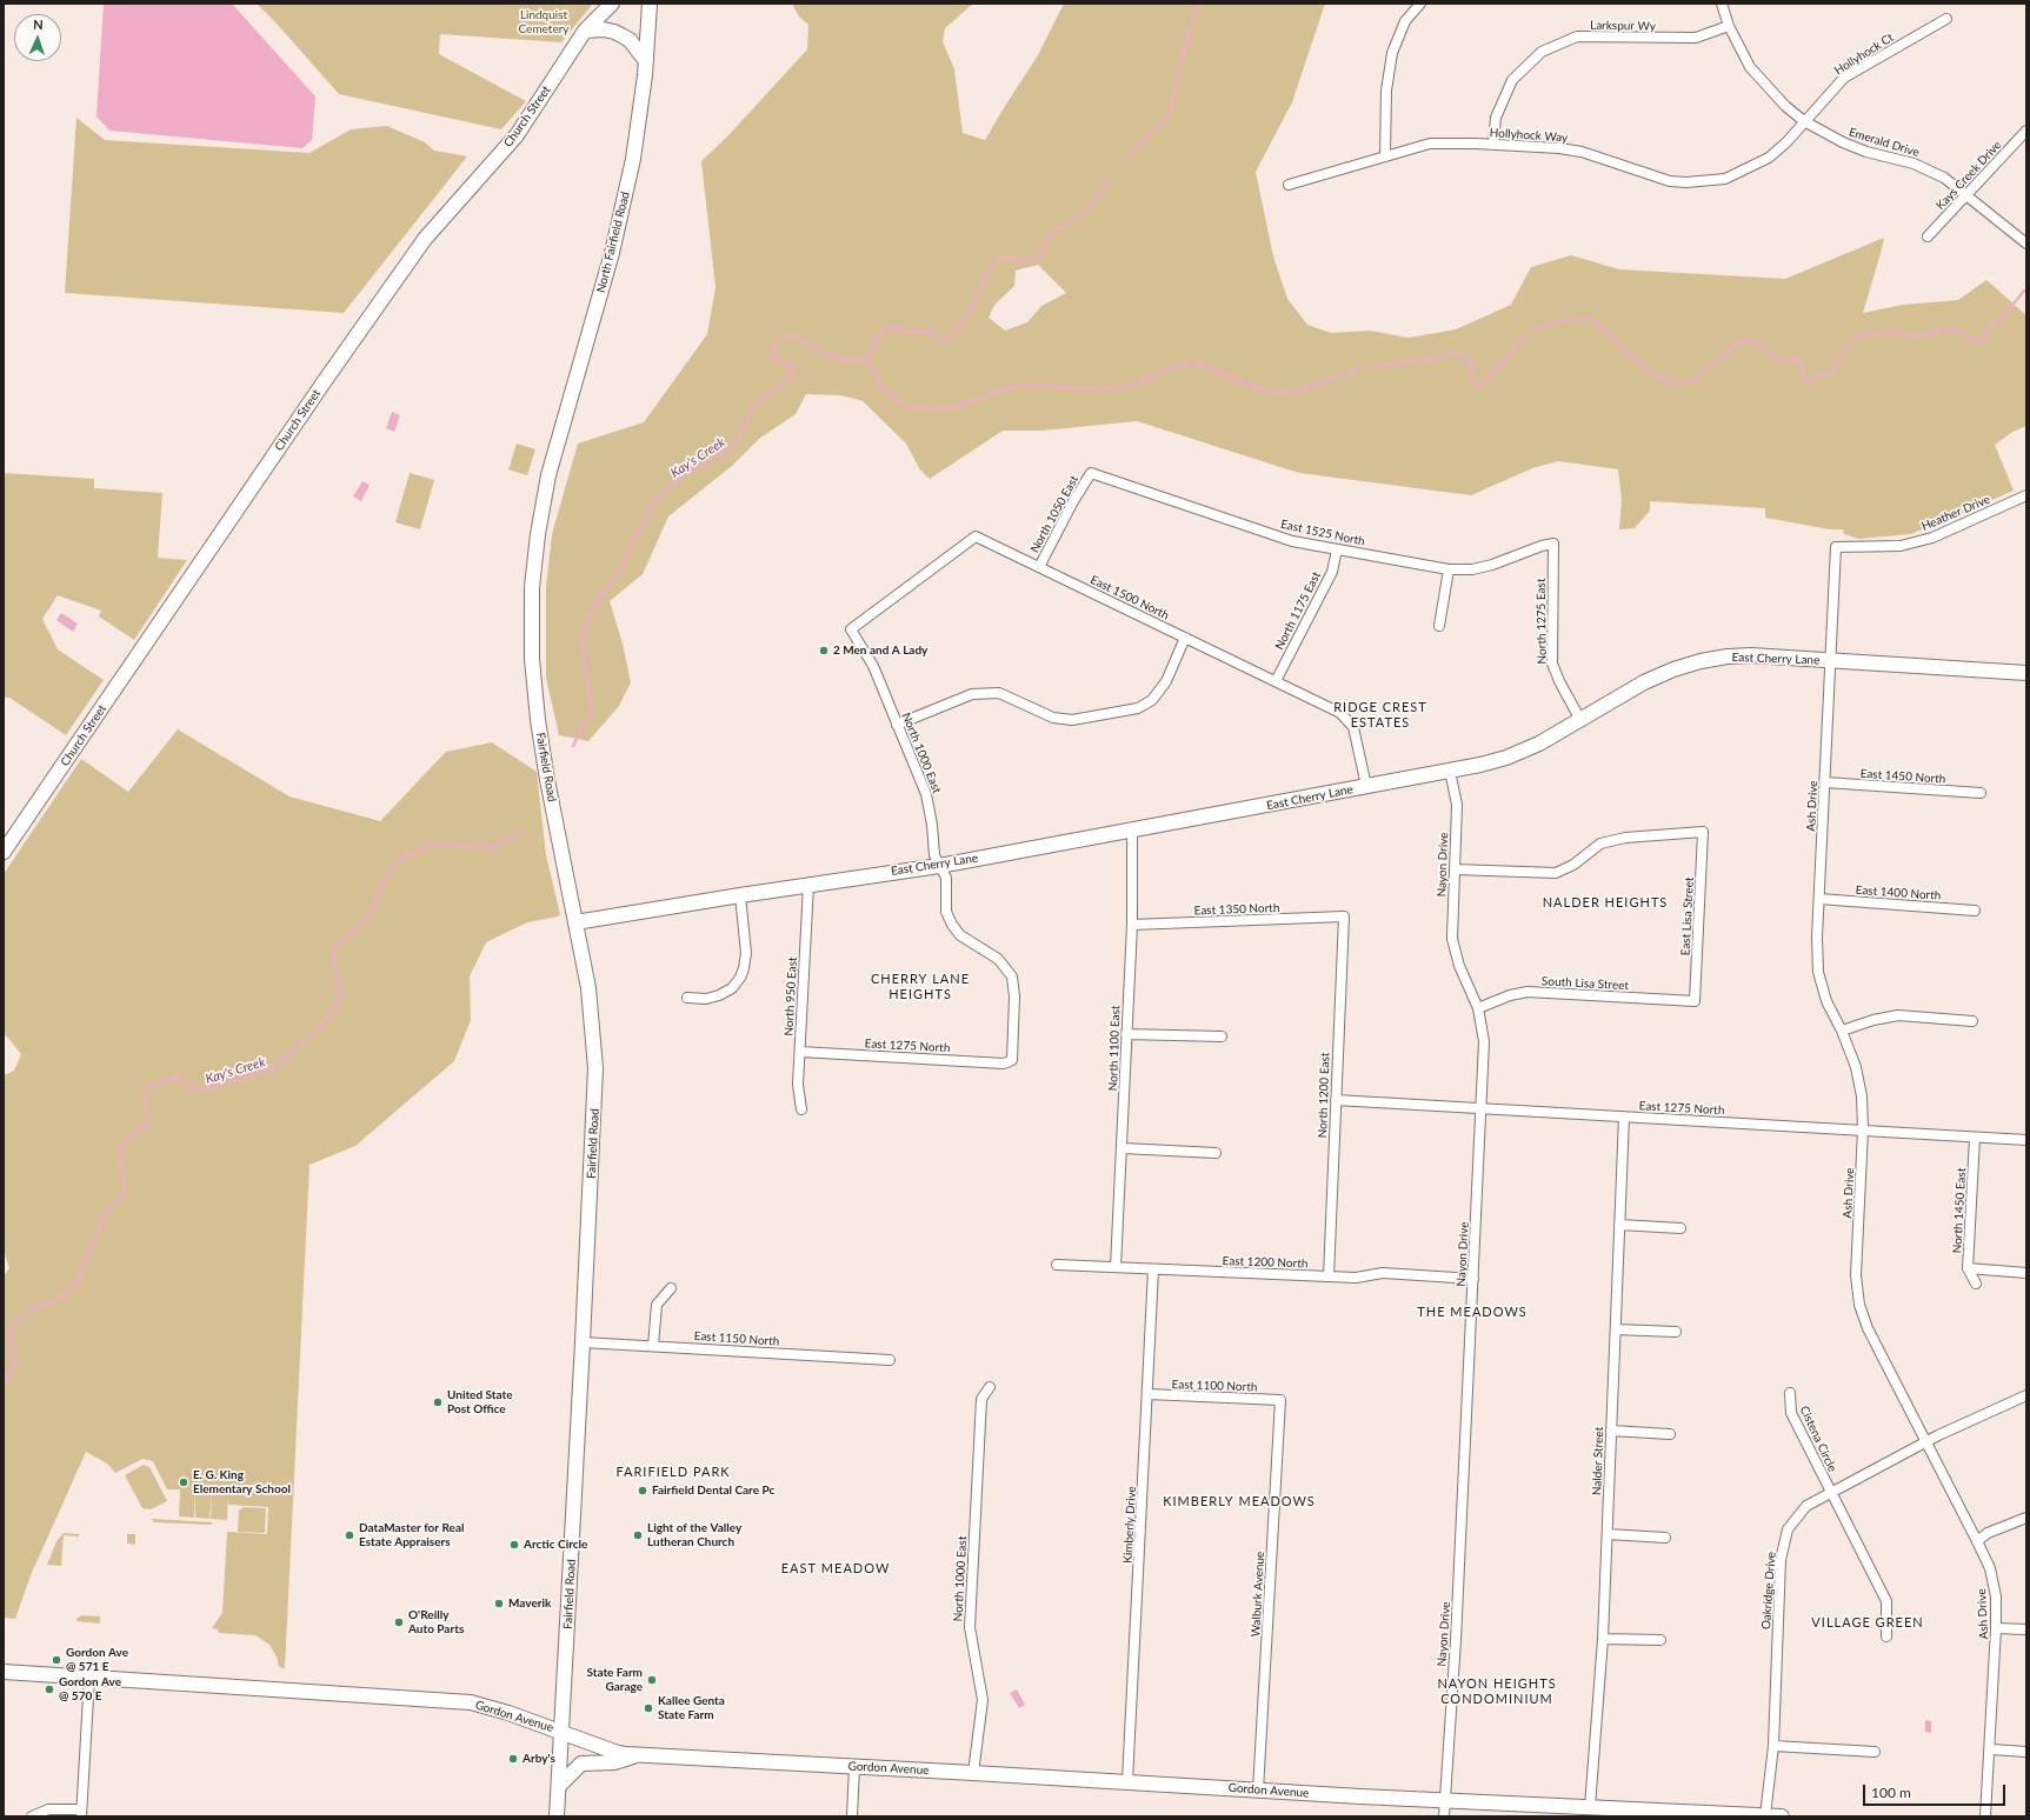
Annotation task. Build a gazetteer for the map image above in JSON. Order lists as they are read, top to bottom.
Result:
{
  "streets": {
    "main road": [
      "Church Street",
      "North Fairfield Road",
      "East Cherry Lane",
      "Fairfield Road",
      "Gordon Avenue"
    ],
    "street": [
      "Larkspur Wy",
      "Hollyhock Ct",
      "Hollyhock Way",
      "Emerald Drive",
      "Kays Creek Drive",
      "Heather Drive",
      "North 1050 East",
      "East 1525 North",
      "East 1500 North",
      "North 1175 East",
      "North 1275 East",
      "North 1000 East",
      "East 1450 North",
      "Ash Drive",
      "Nayon Drive",
      "East 1400 North",
      "East 1350 North",
      "East Lisa Street",
      "South Lisa Street",
      "North 950 East",
      "East 1275 North",
      "North 1100 East",
      "North 1200 East",
      "North 1450 East",
      "East 1200 North",
      "East 1150 North",
      "East 1100 North",
      "Cistena Circle",
      "Nalder Street",
      "Kimberly Drive",
      "Oakridge Drive",
      "Walburk Avenue"
    ]
  },
  "crossings": [
    ["Larkspur Wy", "Hollyhock Way"],
    ["Larkspur Wy", "Emerald Drive"],
    ["Hollyhock Ct", "Hollyhock Way"],
    ["Hollyhock Ct", "Emerald Drive"],
    ["Hollyhock Way", "Emerald Drive"],
    ["Emerald Drive", "Kays Creek Drive"],
    ["North Fairfield Road", "Fairfield Road"],
    ["Heather Drive", "Ash Drive"],
    ["North 1050 East", "East 1525 North"],
    ["North 1050 East", "East 1500 North"],
    ["East 1525 North", "North 1175 East"],
    ["East 1525 North", "North 1275 East"],
    ["East 1500 North", "North 1175 East"],
    ["East 1500 North", "East Cherry Lane"],
    ["East 1500 North", "North 1000 East"],
    ["North 1275 East", "East Cherry Lane"],
    ["East Cherry Lane", "North 1000 East"],
    ["East Cherry Lane", "Fairfield Road"],
    ["East Cherry Lane", "Ash Drive"],
    ["East Cherry Lane", "Nayon Drive"],
    ["East Cherry Lane", "North 950 East"],
    ["East Cherry Lane", "North 1100 East"],
    ["North 1000 East", "East 1275 North"],
    ["North 1000 East", "Gordon Avenue"],
    ["Fairfield Road", "East 1150 North"],
    ["Fairfield Road", "Gordon Avenue"],
    ["East 1450 North", "Ash Drive"],
    ["Ash Drive", "East 1400 North"],
    ["Ash Drive", "East 1275 North"],
    ["Ash Drive", "Oakridge Drive"],
    ["Nayon Drive", "East Lisa Street"],
    ["Nayon Drive", "South Lisa Street"],
    ["Nayon Drive", "East 1275 North"],
    ["Nayon Drive", "East 1200 North"],
    ["Nayon Drive", "Gordon Avenue"],
    ["East 1350 North", "North 1100 East"],
    ["East 1350 North", "North 1200 East"],
    ["East Lisa Street", "South Lisa Street"],
    ["North 950 East", "East 1275 North"],
    ["East 1275 North", "North 1200 East"],
    ["East 1275 North", "North 1450 East"],
    ["East 1275 North", "Nalder Street"],
    ["North 1100 East", "East 1200 North"],
    ["North 1200 East", "East 1200 North"],
    ["East 1200 North", "Kimberly Drive"],
    ["East 1100 North", "Kimberly Drive"],
    ["East 1100 North", "Walburk Avenue"],
    ["Cistena Circle", "Oakridge Drive"],
    ["Nalder Street", "Gordon Avenue"],
    ["Kimberly Drive", "Gordon Avenue"],
    ["Oakridge Drive", "Gordon Avenue"],
    ["Walburk Avenue", "Gordon Avenue"]
  ],
  "districts": [
    "RIDGE CREST ESTATES",
    "NALDER HEIGHTS",
    "CHERRY LANE HEIGHTS",
    "THE MEADOWS",
    "FARIFIELD PARK",
    "KIMBERLY MEADOWS",
    "EAST MEADOW",
    "VILLAGE GREEN",
    "NAYON HEIGHTS CONDOMINIUM"
  ],
  "water": ["Kay's Creek"],
  "parks": ["Lindquist Cemetery"],
  "places": [
    "2 Men and A Lady",
    "United State Post Office",
    "E. G. King Elementary School",
    "Fairfield Dental Care Pc",
    "DataMaster for Real Estate Appraisers",
    "Light of the Valley Lutheran Church",
    "Arctic Circle",
    "Maverik",
    "O'Reilly Auto Parts",
    "Gordon Ave @ 571 E",
    "State Farm Garage",
    "Gordon Ave @ 570 E",
    "Kallee Genta State Farm",
    "Arby's"
  ],
  "scale_bar": "100 m",
  "north": "top"
}
